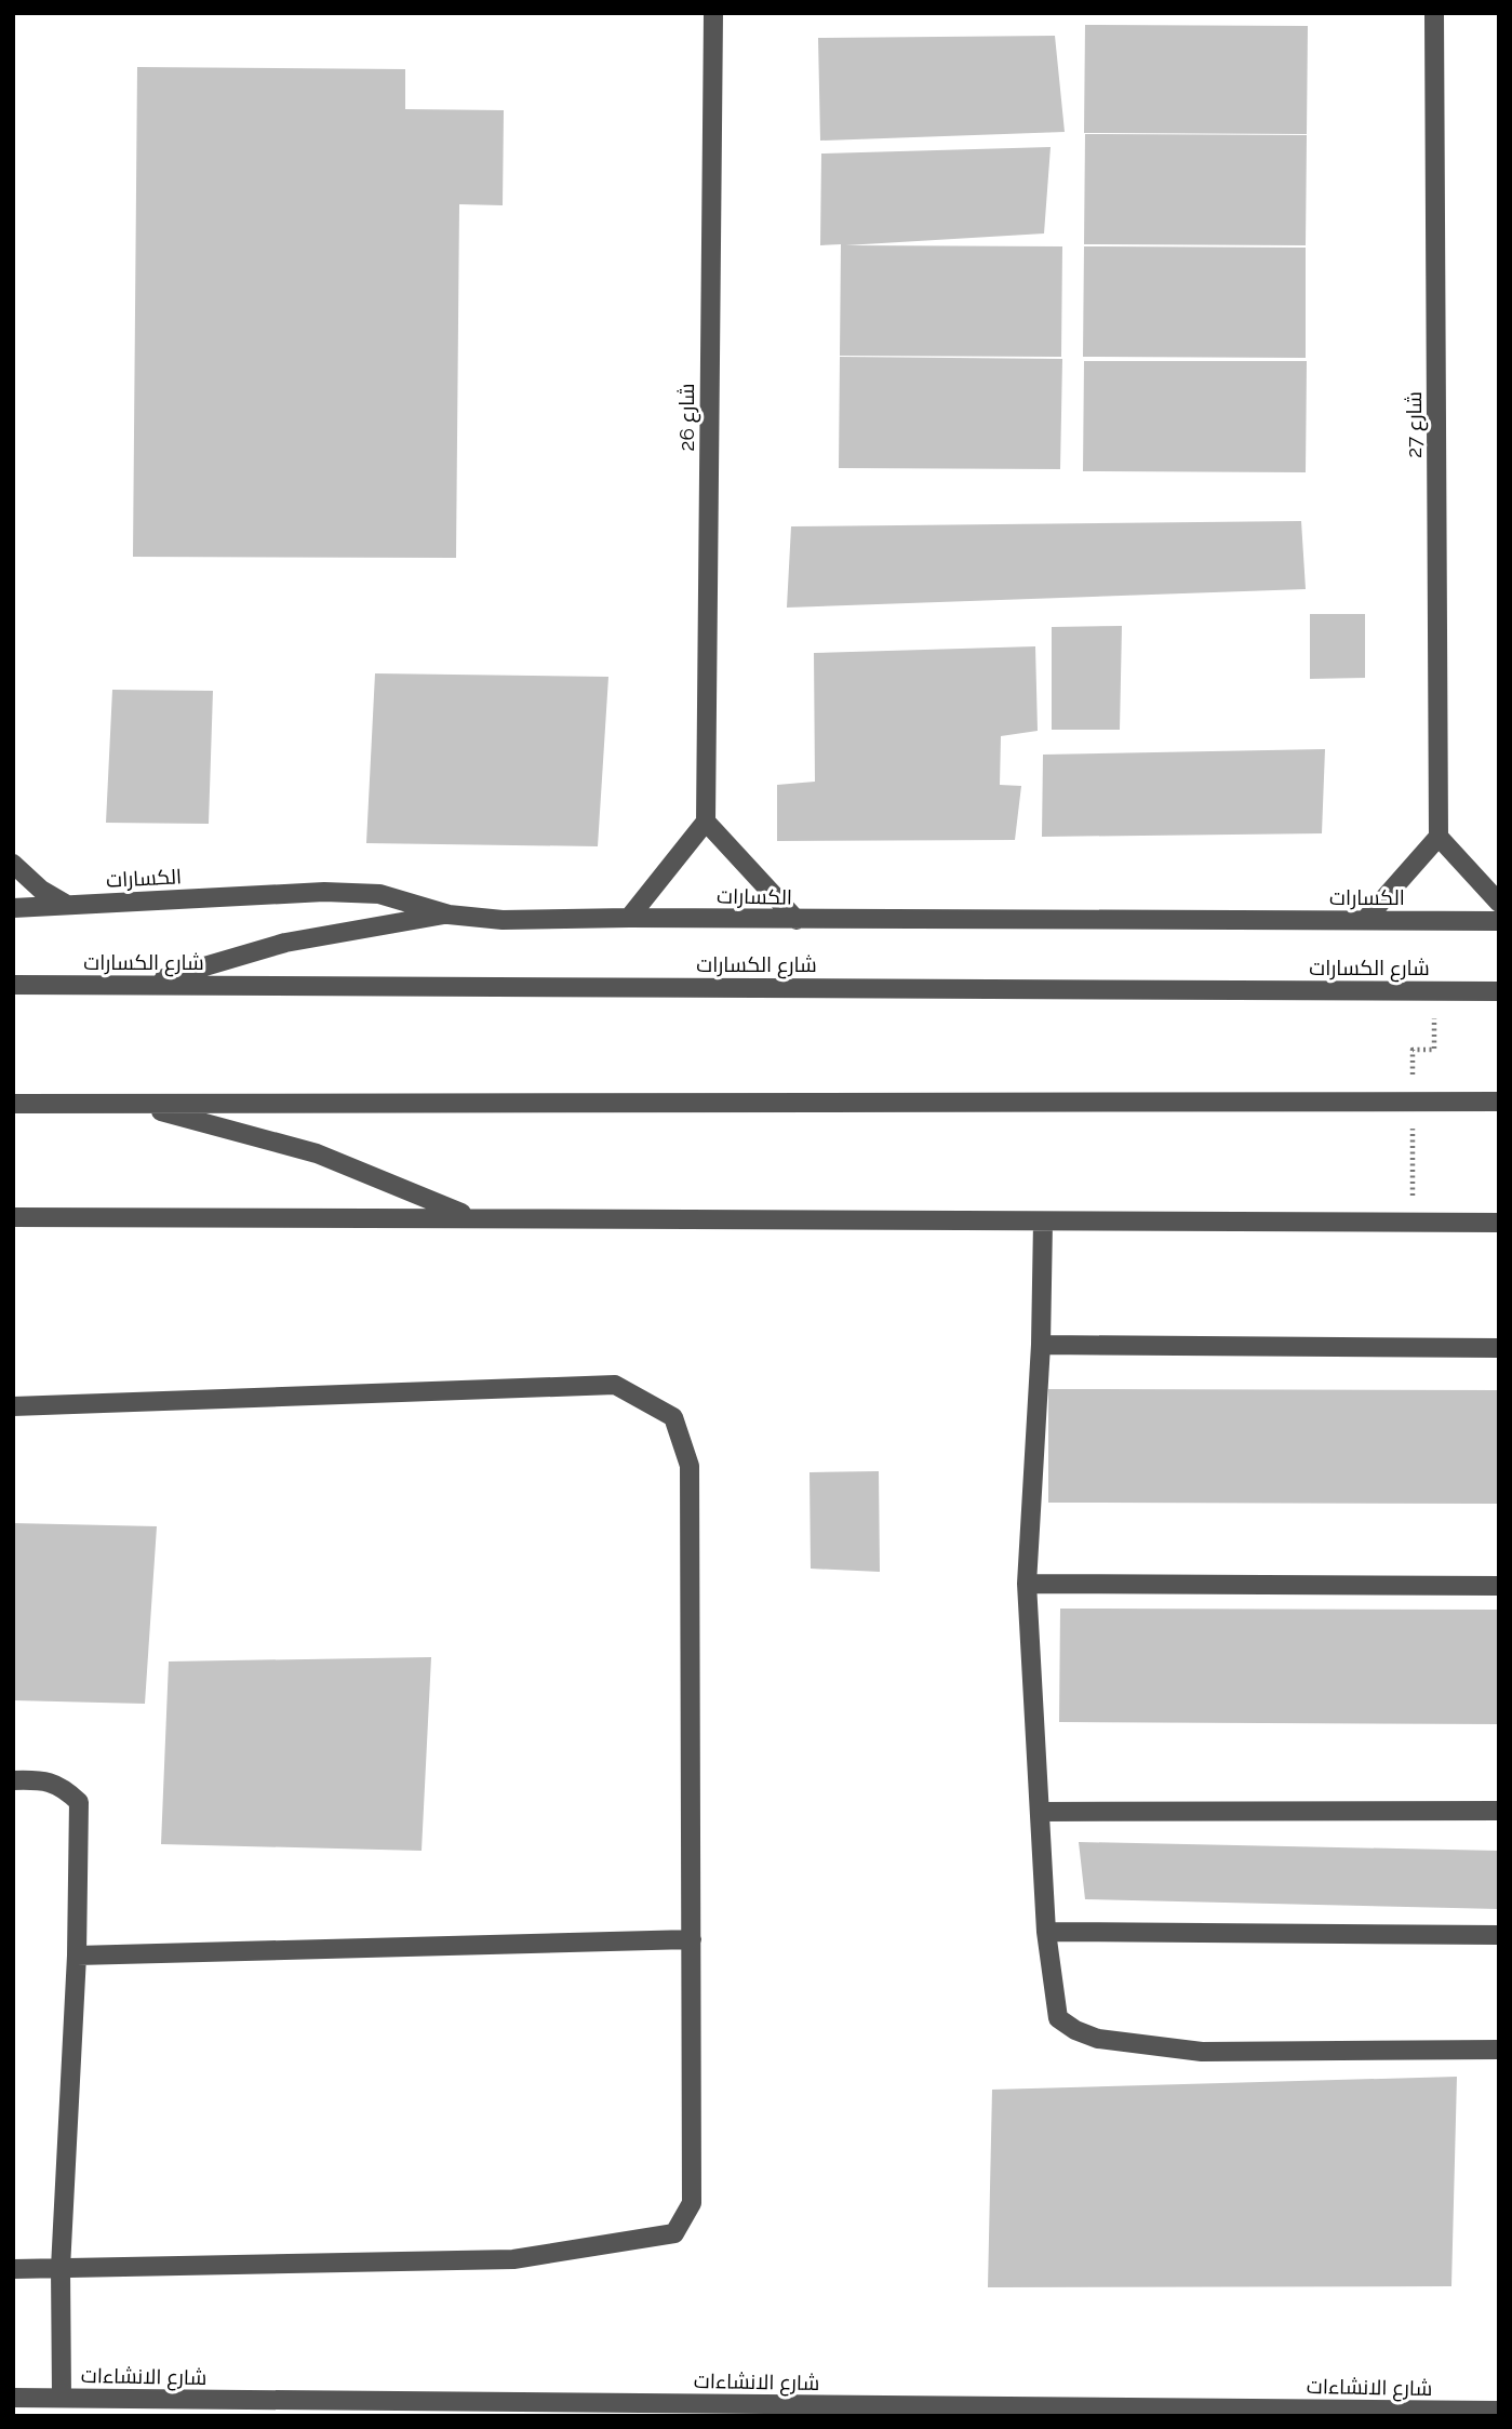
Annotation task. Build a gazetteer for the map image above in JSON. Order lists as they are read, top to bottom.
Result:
{
  "streets": {
    "street": [
      "شارع 26",
      "شارع 27",
      "الكسارات",
      "شارع الكسارات",
      "شارع الانشاءات"
    ]
  }
}
